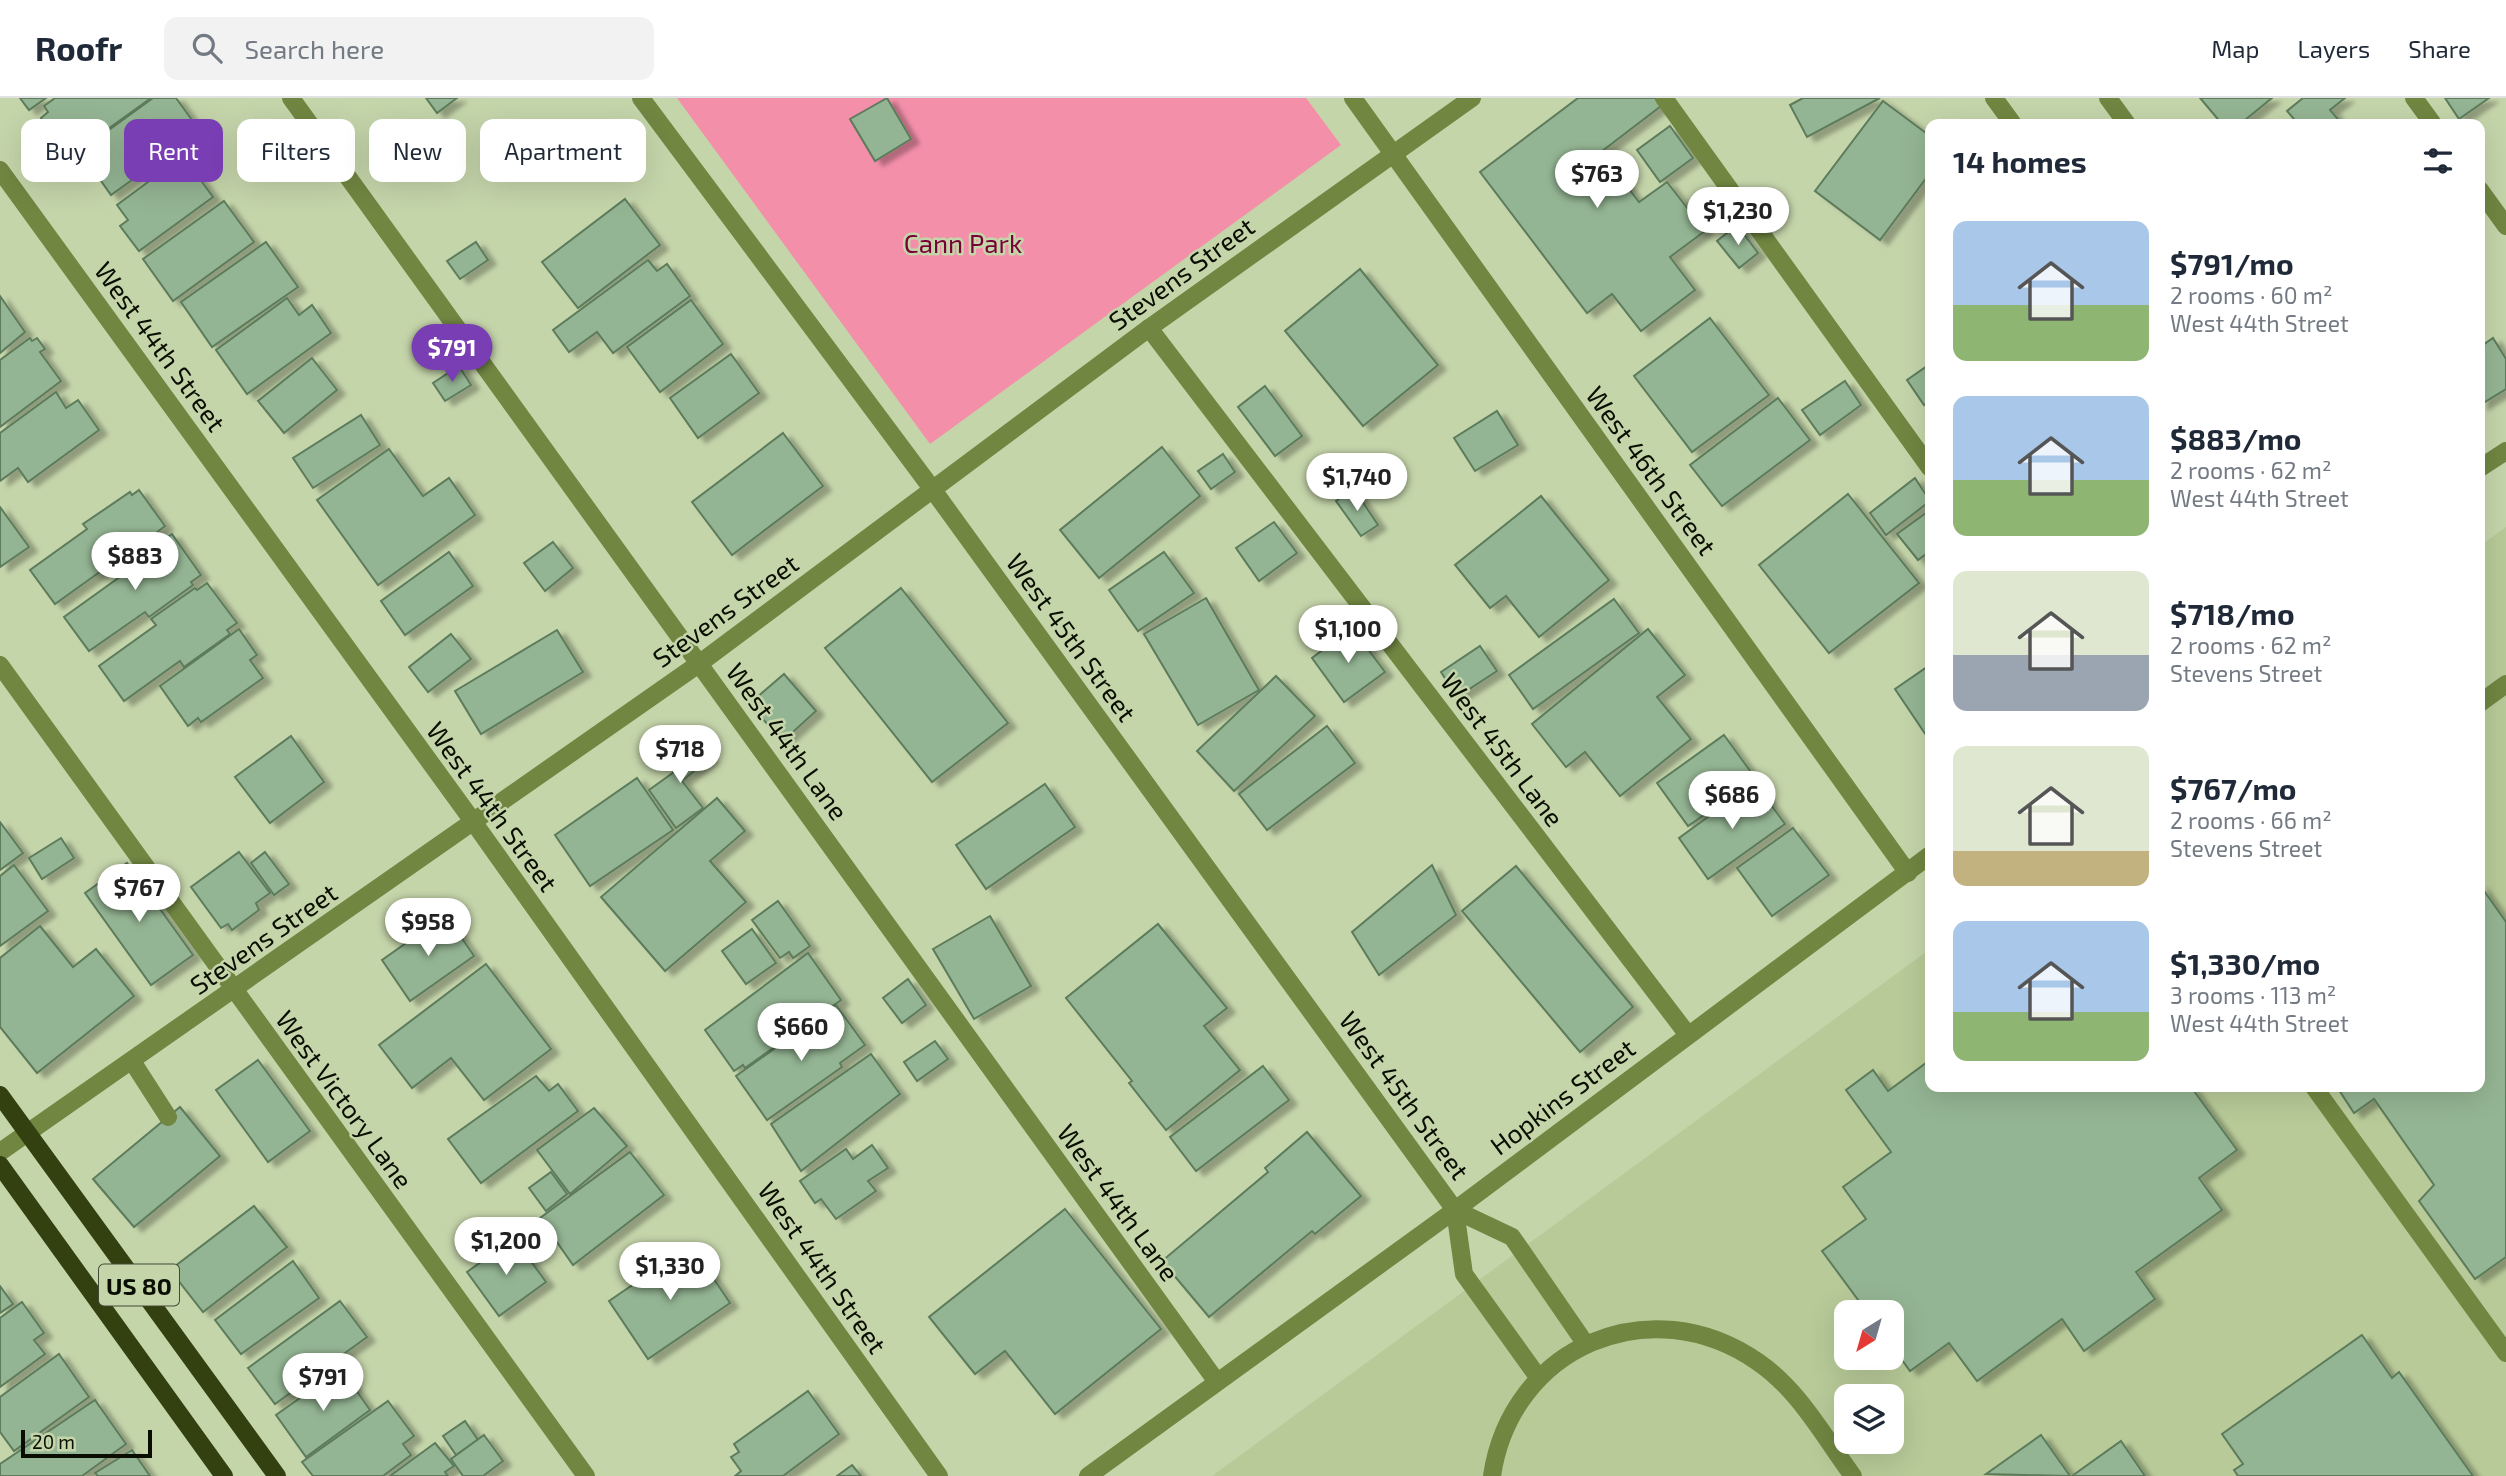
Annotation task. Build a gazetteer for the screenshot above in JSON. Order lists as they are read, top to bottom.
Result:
{
  "streets": {
    "main road": ["US 80"],
    "street": [
      "Stevens Street",
      "West 44th Street",
      "West 46th Street",
      "West 45th Street",
      "West 44th Lane",
      "West 45th Lane",
      "Hopkins Street",
      "West Victory Lane"
    ]
  },
  "crossings": [
    ["Stevens Street", "West 44th Street"],
    ["Stevens Street", "West 46th Street"],
    ["Stevens Street", "West 45th Street"],
    ["Stevens Street", "West 44th Lane"],
    ["Stevens Street", "West 45th Lane"],
    ["Stevens Street", "West Victory Lane"],
    ["Stevens Street", "US 80"],
    ["West 46th Street", "Hopkins Street"],
    ["West 45th Street", "Hopkins Street"],
    ["West 44th Lane", "Hopkins Street"],
    ["West 45th Lane", "Hopkins Street"]
  ],
  "parks": ["Cann Park"],
  "scale_bar": "20 m",
  "north": "bottom left",
  "page": {
    "header": "Roofr",
    "search": "Search here",
    "nav": ["Map", "Layers", "Share"],
    "chip": [
      "Buy",
      "Rent",
      "Filters",
      "New",
      "Apartment"
    ],
    "heading": "14 homes",
    "price": [
      "$763",
      "$1,230",
      "$791",
      "$1,740",
      "$883",
      "$1,100",
      "$718",
      "$686",
      "$767",
      "$958",
      "$660",
      "$1,200",
      "$1,330",
      "$791"
    ],
    "list": [
      {
        "name": "$791/mo",
        "note": "2 rooms · 60 m² · West 44th Street"
      },
      {
        "name": "$883/mo",
        "note": "2 rooms · 62 m² · West 44th Street"
      },
      {
        "name": "$718/mo",
        "note": "2 rooms · 62 m² · Stevens Street"
      },
      {
        "name": "$767/mo",
        "note": "2 rooms · 66 m² · Stevens Street"
      },
      {
        "name": "$1,330/mo",
        "note": "3 rooms · 113 m² · West 44th Street"
      }
    ],
    "scale": "20 m"
  }
}
